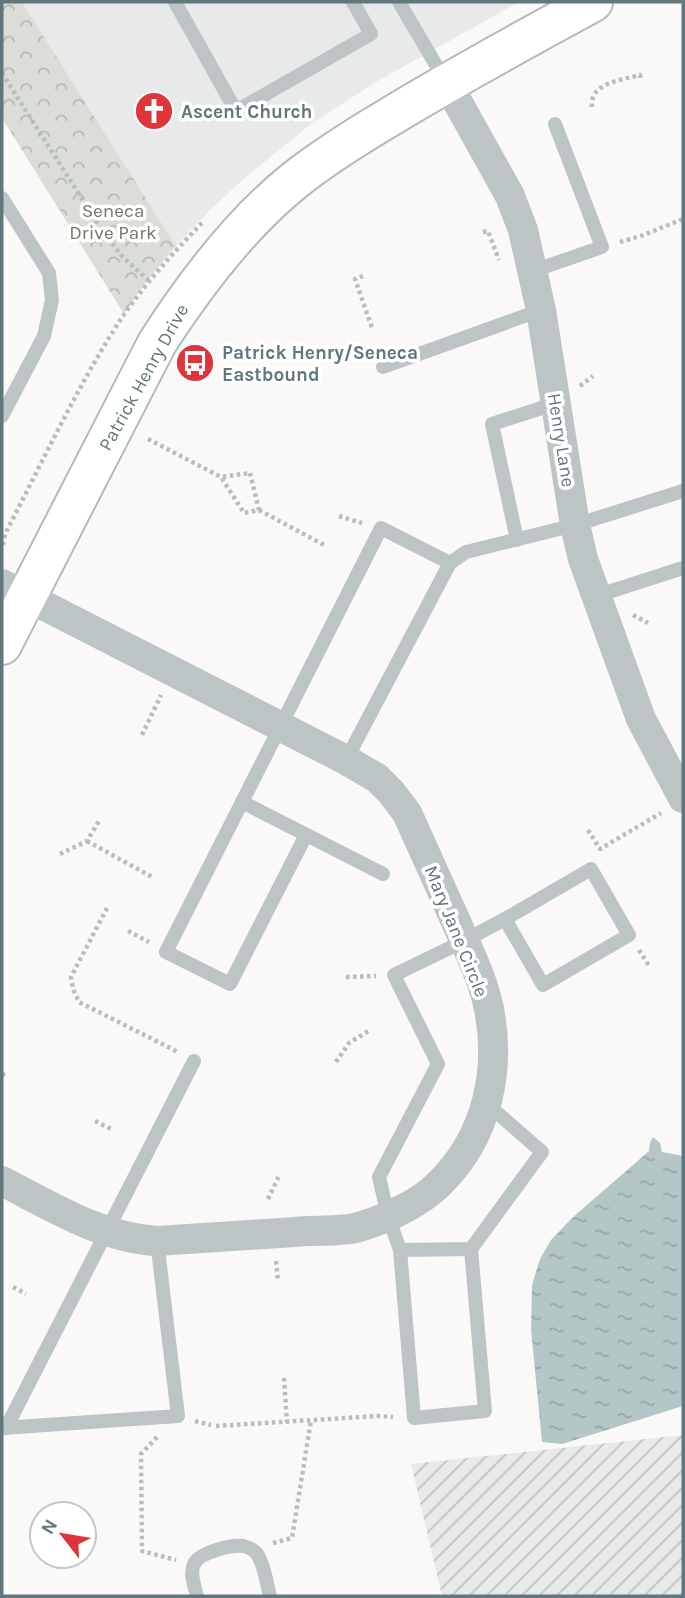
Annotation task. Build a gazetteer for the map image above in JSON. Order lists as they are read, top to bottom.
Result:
{
  "streets": {
    "main road": ["Patrick Henry Drive"],
    "street": ["Henry Lane", "Mary Jane Circle"]
  },
  "crossings": [
    ["Patrick Henry Drive", "Henry Lane"],
    ["Patrick Henry Drive", "Mary Jane Circle"]
  ],
  "parks": ["Seneca Drive Park"],
  "places": {
    "church": ["Ascent Church"],
    "bus stop": ["Patrick Henry/Seneca Eastbound"]
  },
  "north": "top left"
}
